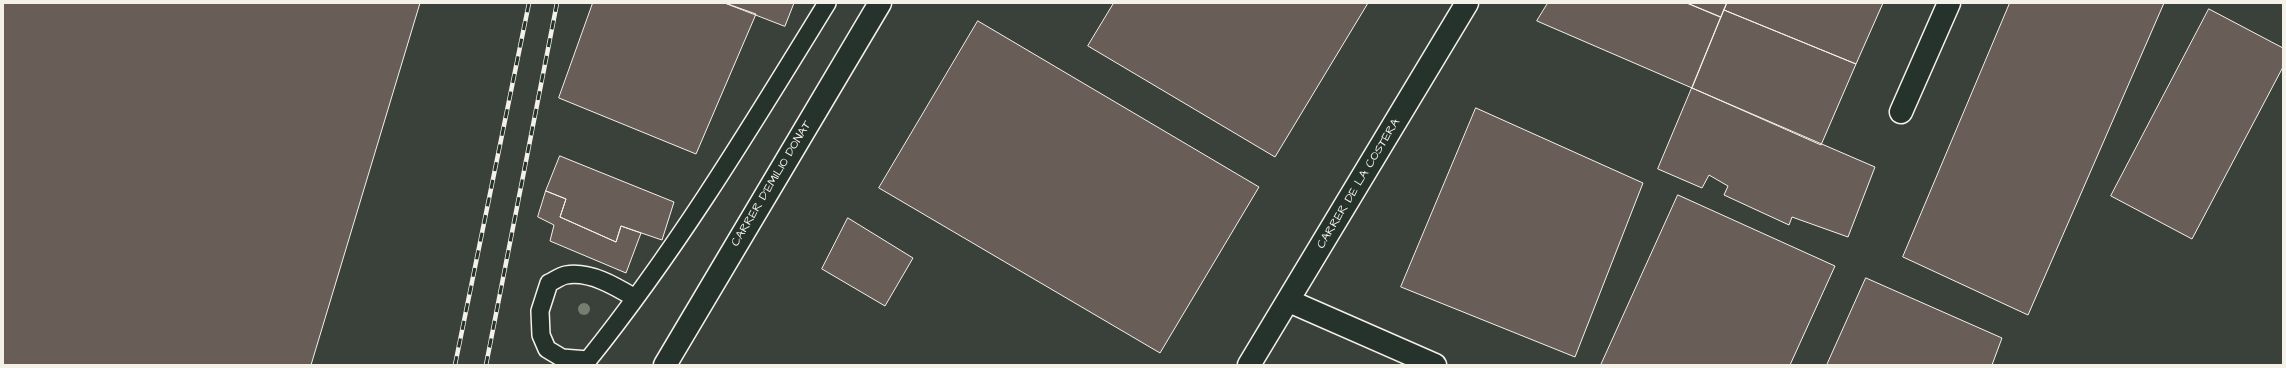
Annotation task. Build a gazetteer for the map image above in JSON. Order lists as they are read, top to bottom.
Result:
{
  "streets": {
    "street": ["CARRER D'EMILIO DONAT", "CARRER DE LA COSTERA"]
  }
}
